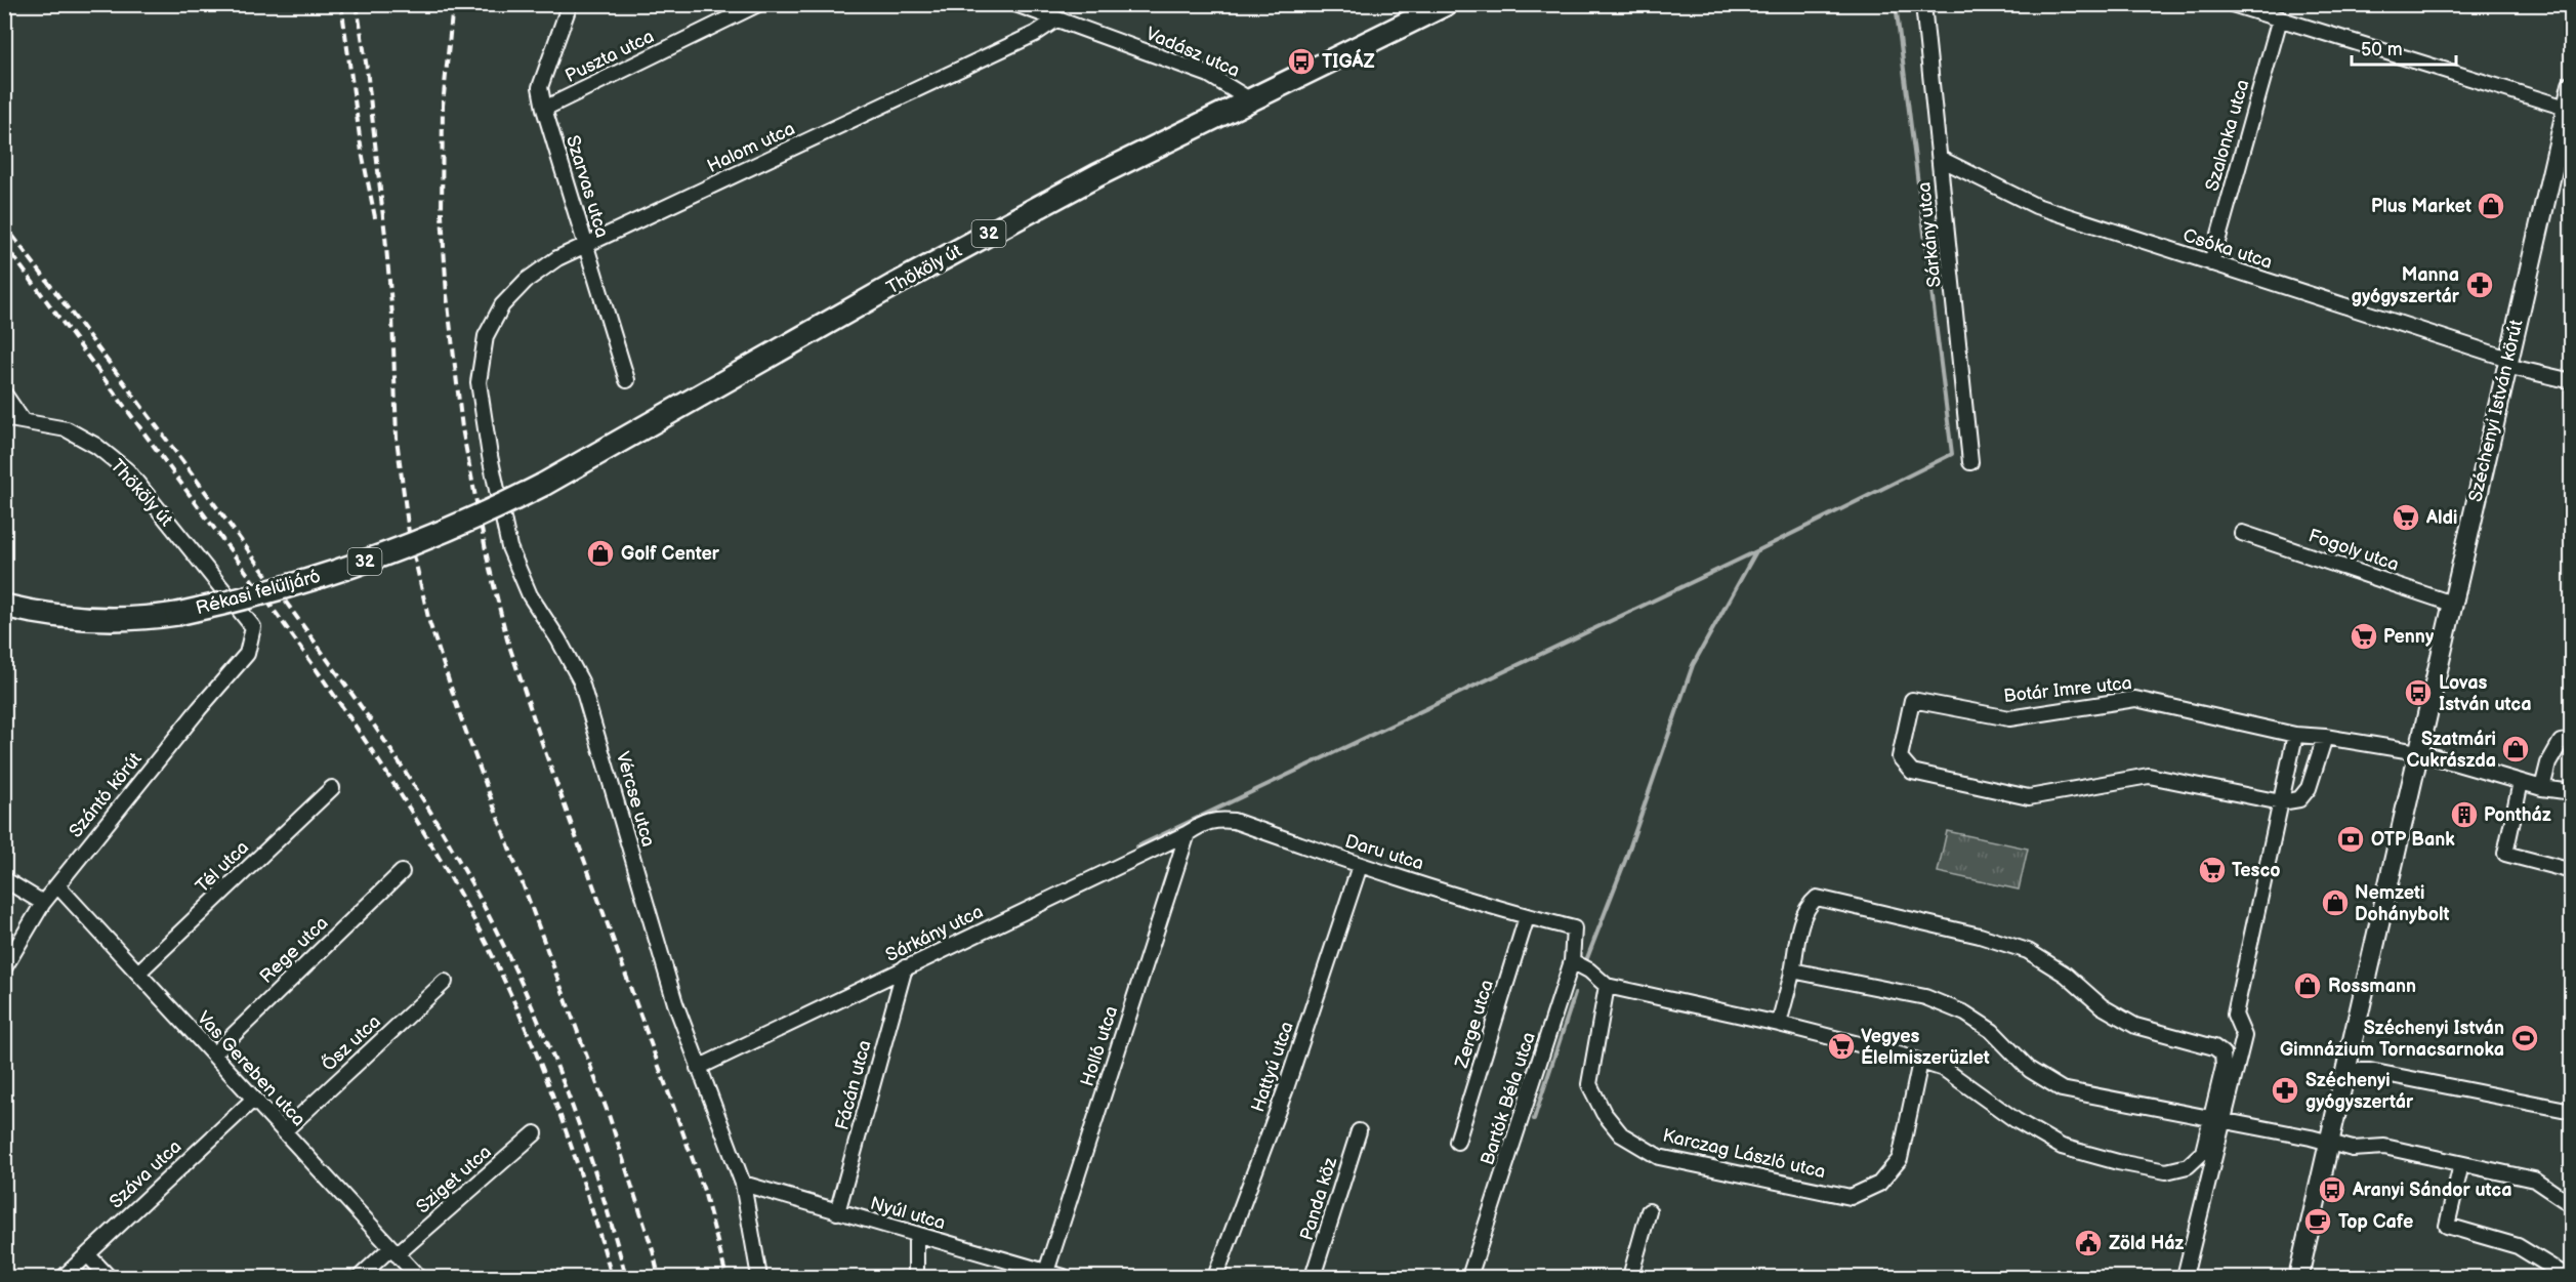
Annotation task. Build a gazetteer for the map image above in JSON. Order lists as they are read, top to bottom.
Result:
{
  "streets": {
    "main road": ["32", "Thököly út", "Rékasi felüljáró"],
    "street": [
      "Vadász utca",
      "Puszta utca",
      "Szalonka utca",
      "Halom utca",
      "Szarvas utca",
      "Sárkány utca",
      "Csóka utca",
      "Széchenyi István körút",
      "Fogoly utca",
      "Botár Imre utca",
      "Szántó körút",
      "Vércse utca",
      "Daru utca",
      "Tél utca",
      "Rege utca",
      "Zerge utca",
      "Ősz utca",
      "Holló utca",
      "Hattyú utca",
      "Vas Gereben utca",
      "Fácán utca",
      "Bartók Béla utca",
      "Karczag László utca",
      "Száva utca",
      "Sziget utca",
      "Panda köz",
      "Nyúl utca"
    ]
  },
  "crossings": [
    ["Vadász utca", "Halom utca"],
    ["Vadász utca", "Thököly út"],
    ["Puszta utca", "Szarvas utca"],
    ["Szalonka utca", "Csóka utca"],
    ["Halom utca", "Szarvas utca"],
    ["Halom utca", "Vércse utca"],
    ["Sárkány utca", "Csóka utca"],
    ["Sárkány utca", "Vércse utca"],
    ["Sárkány utca", "Daru utca"],
    ["Sárkány utca", "Holló utca"],
    ["Sárkány utca", "Fácán utca"],
    ["Csóka utca", "Széchenyi István körút"],
    ["Thököly út", "Rékasi felüljáró"],
    ["Thököly út", "Szántó körút"],
    ["Széchenyi István körút", "Fogoly utca"],
    ["Széchenyi István körút", "Botár Imre utca"],
    ["Szántó körút", "Vas Gereben utca"],
    ["Vércse utca", "Nyúl utca"],
    ["Daru utca", "Zerge utca"],
    ["Daru utca", "Holló utca"],
    ["Daru utca", "Hattyú utca"],
    ["Daru utca", "Bartók Béla utca"],
    ["Tél utca", "Vas Gereben utca"],
    ["Rege utca", "Vas Gereben utca"],
    ["Ősz utca", "Vas Gereben utca"],
    ["Holló utca", "Nyúl utca"],
    ["Vas Gereben utca", "Száva utca"],
    ["Vas Gereben utca", "Sziget utca"],
    ["Fácán utca", "Nyúl utca"]
  ],
  "places": {
    "bus stop": ["TIGÁZ", "Lovas István utca", "Aranyi Sándor utca"],
    "shop": [
      "Plus Market",
      "Golf Center",
      "Szatmári Cukrászda",
      "Nemzeti Dohánybolt",
      "Rossmann"
    ],
    "pharmacy": ["Manna gyógyszertár", "Széchenyi gyógyszertár"],
    "supermarket": [
      "Aldi",
      "Penny",
      "Tesco",
      "Vegyes Élelmiszerüzlet"
    ],
    "building": ["Pontház"],
    "bank": ["OTP Bank"],
    "sports": ["Széchenyi István Gimnázium Tornacsarnoka"],
    "cafe": ["Top Cafe"],
    "public building": ["Zöld Ház"]
  },
  "scale_bar": "50 m"
}
